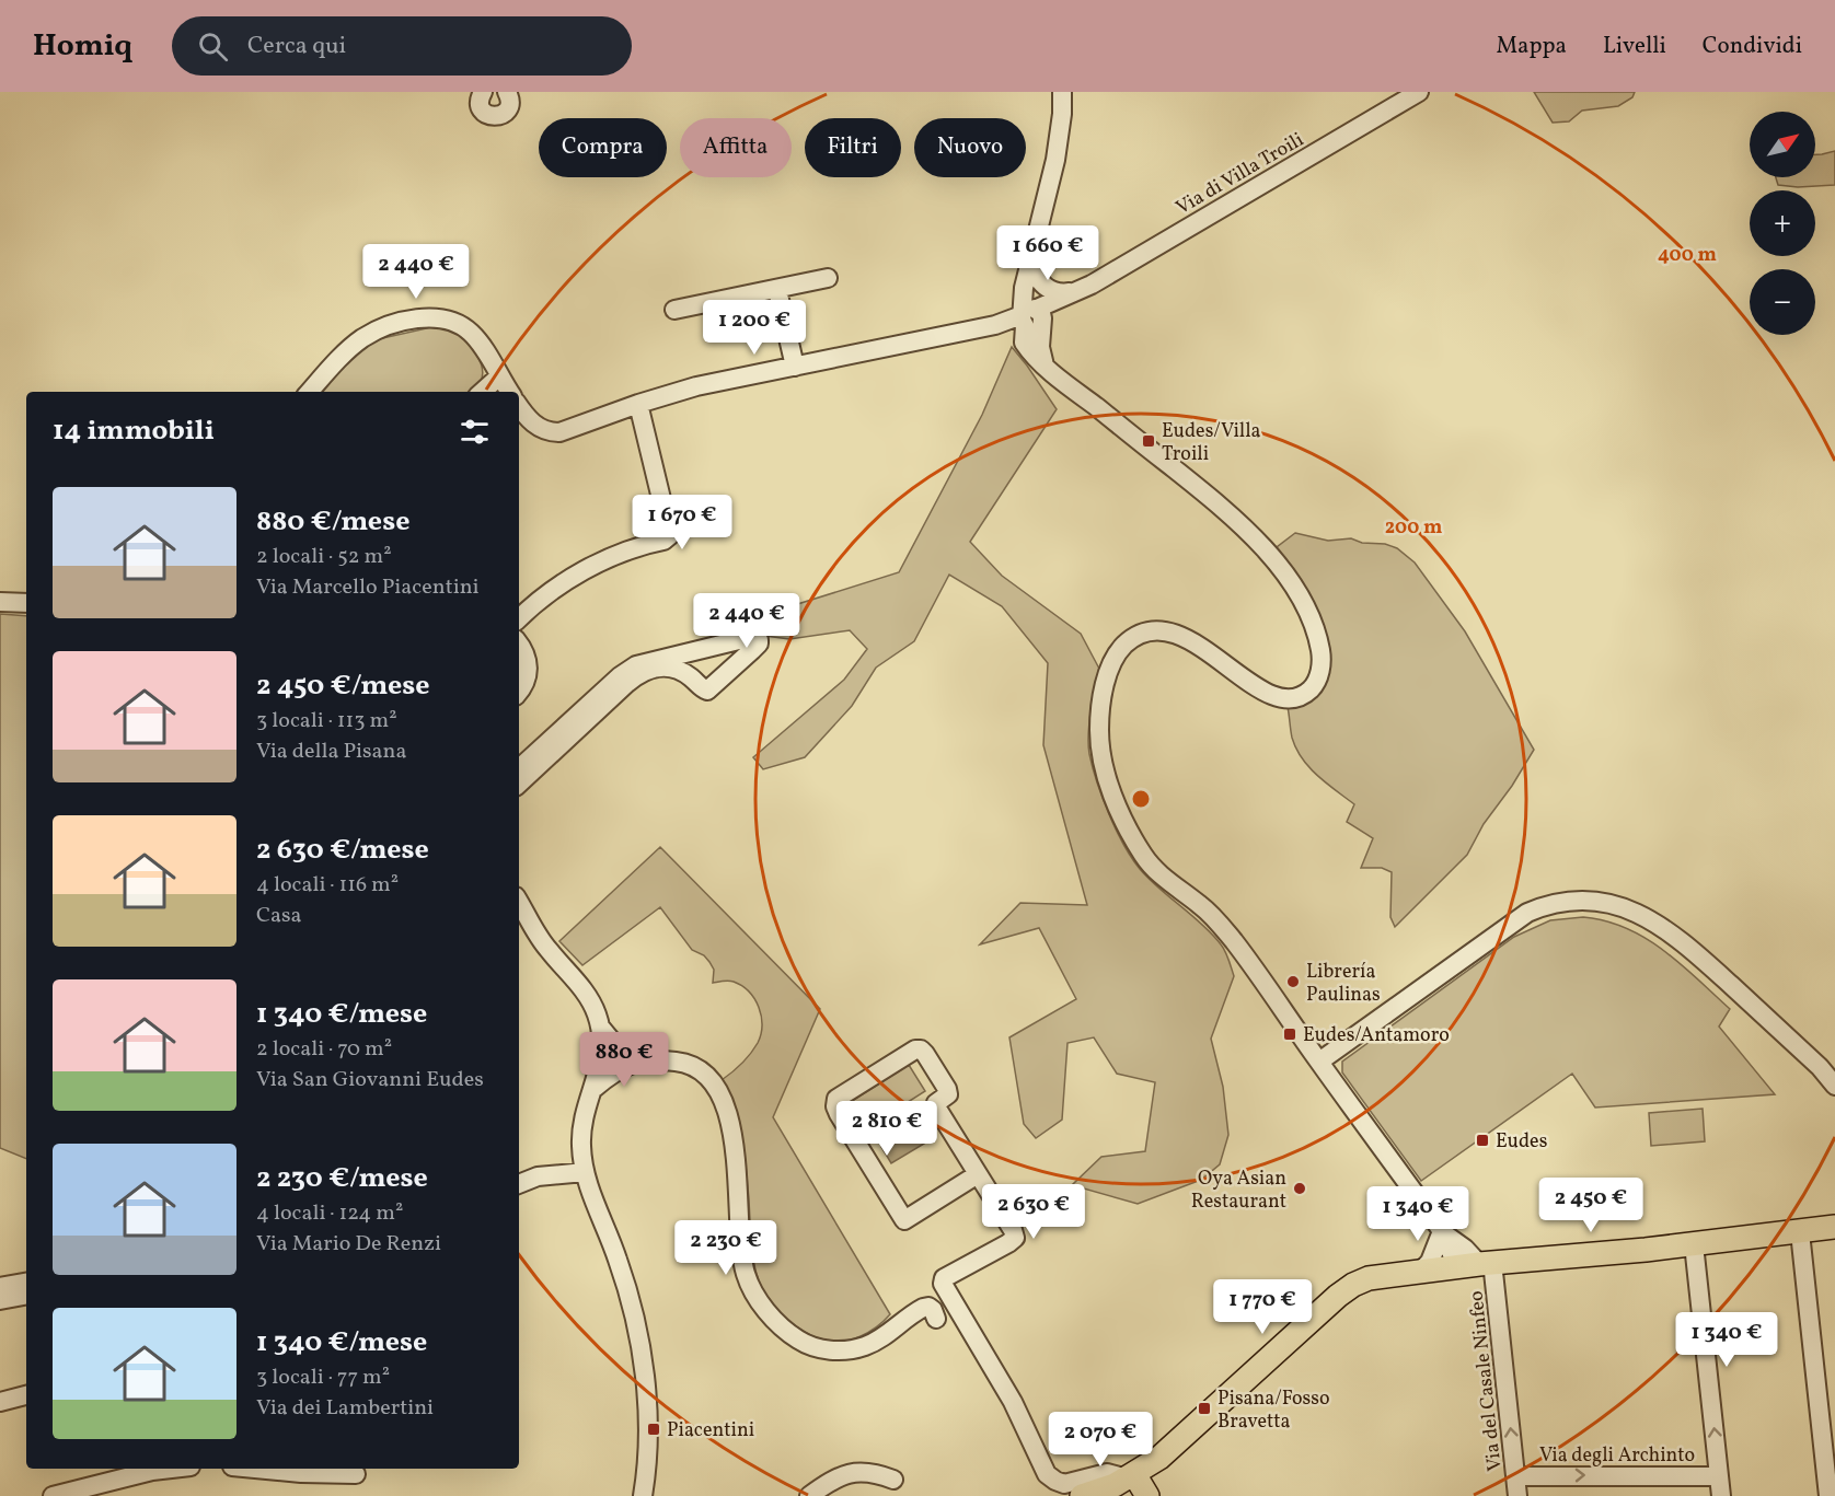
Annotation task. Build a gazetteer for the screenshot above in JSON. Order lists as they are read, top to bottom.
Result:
{
  "streets": {
    "street": ["Via di Villa Troili", "Via del Casale Ninfeo", "Via degli Archinto"]
  },
  "crossings": [
    ["Via del Casale Ninfeo", "Via degli Archinto"]
  ],
  "one_way": ["Via del Casale Ninfeo", "Via degli Archinto"],
  "places": {
    "transit": [
      "Eudes/Villa Troili",
      "Eudes/Antamoro",
      "Eudes",
      "Pisana/Fosso Bravetta",
      "Piacentini"
    ],
    "other": ["Librería Paulinas", "Oya Asian Restaurant"]
  },
  "north": "top right",
  "page": {
    "header": "Homiq",
    "search": "Cerca qui",
    "nav": ["Mappa", "Livelli", "Condividi"],
    "map_buttons": ["+", "−"],
    "chip": [
      "Compra",
      "Affitta",
      "Filtri",
      "Nuovo"
    ],
    "price": [
      "1 660 €",
      "2 440 €",
      "1 200 €",
      "1 670 €",
      "2 440 €",
      "880 €",
      "2 810 €",
      "2 450 €",
      "2 630 €",
      "1 340 €",
      "2 230 €",
      "1 770 €",
      "1 340 €",
      "2 070 €"
    ],
    "heading": "14 immobili",
    "list": [
      {
        "name": "880 €/mese",
        "note": "2 locali · 52 m² · Via Marcello Piacentini"
      },
      {
        "name": "2 450 €/mese",
        "note": "3 locali · 113 m² · Via della Pisana"
      },
      {
        "name": "2 630 €/mese",
        "note": "4 locali · 116 m² · Casa"
      },
      {
        "name": "1 340 €/mese",
        "note": "2 locali · 70 m² · Via San Giovanni Eudes"
      },
      {
        "name": "2 230 €/mese",
        "note": "4 locali · 124 m² · Via Mario De Renzi"
      },
      {
        "name": "1 340 €/mese",
        "note": "3 locali · 77 m² · Via dei Lambertini"
      }
    ]
  },
  "rings": ["400 m", "200 m"]
}
